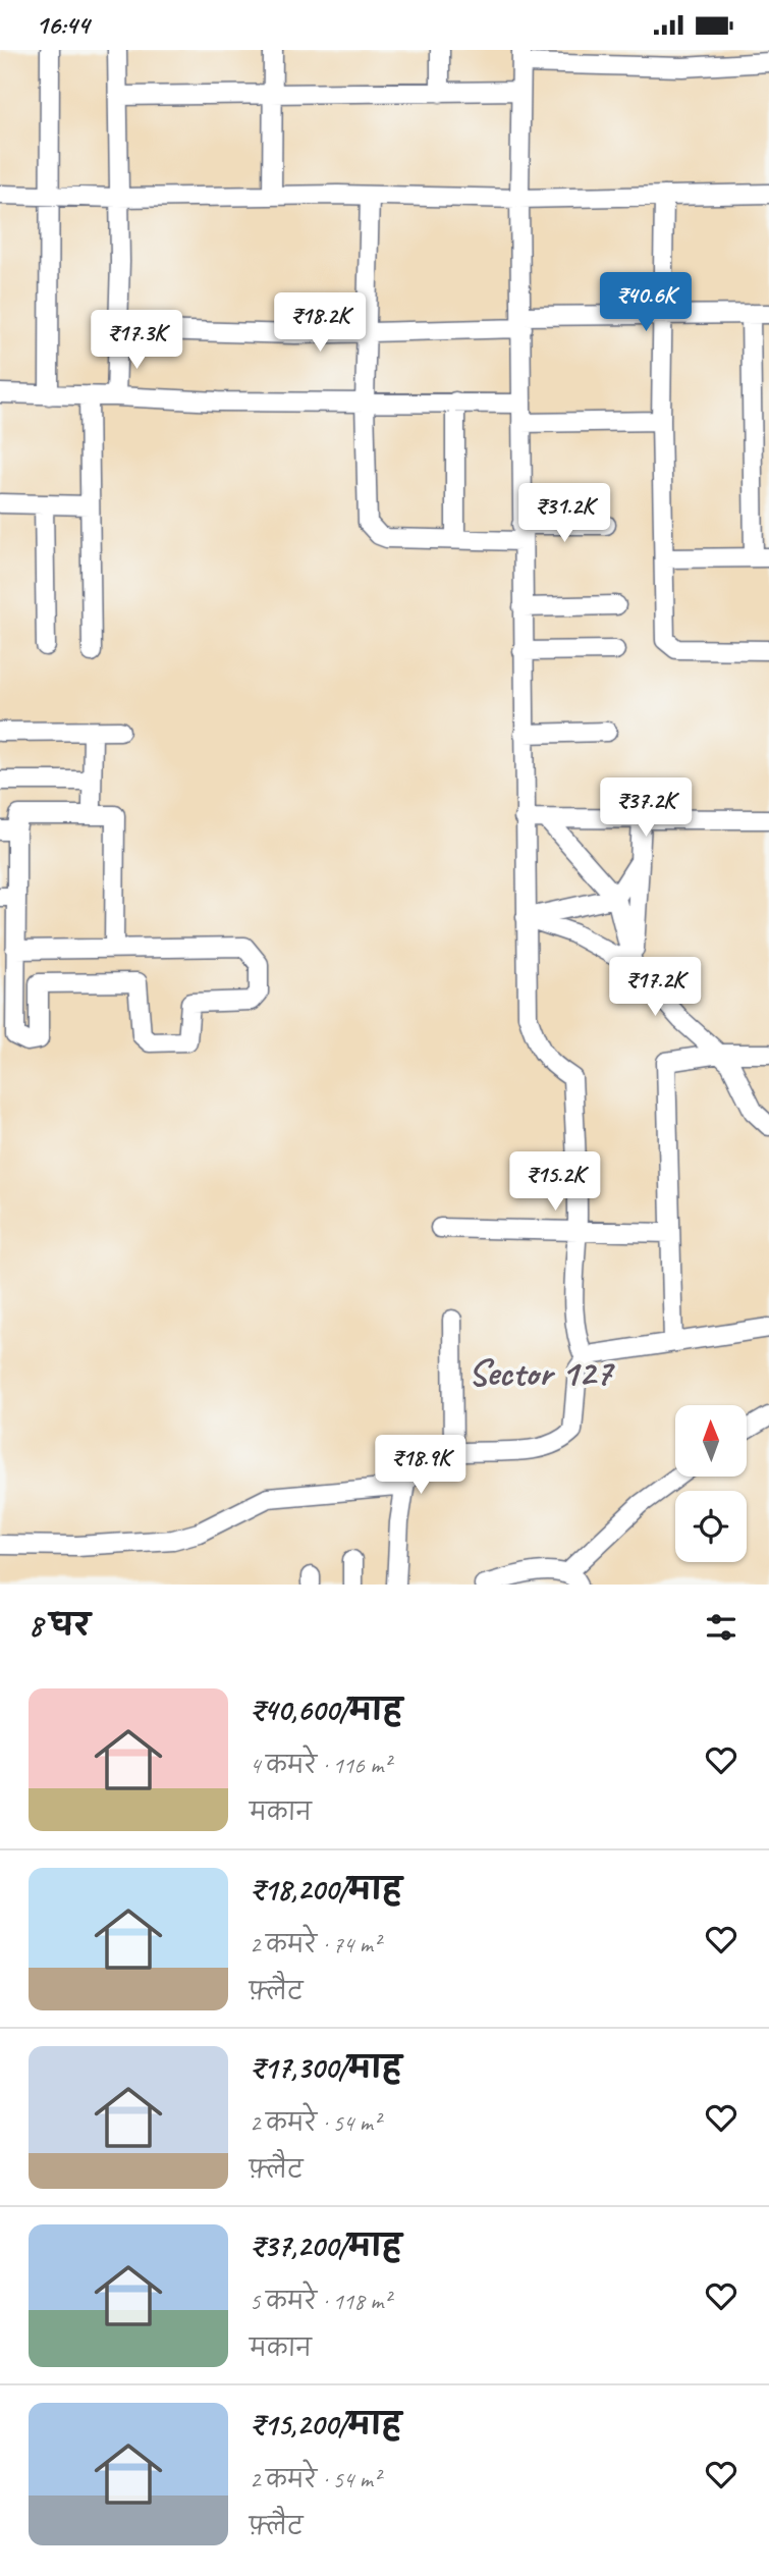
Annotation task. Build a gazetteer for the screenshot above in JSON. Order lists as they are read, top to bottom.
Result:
{
  "districts": ["Sector 127"],
  "north": "top",
  "page": {
    "status": "16:44",
    "price": [
      "₹40.6K",
      "₹18.2K",
      "₹17.3K",
      "₹31.2K",
      "₹37.2K",
      "₹17.2K",
      "₹15.2K",
      "₹18.9K"
    ],
    "heading": "8 घर",
    "list": [
      {
        "name": "₹40,600/माह",
        "note": "4 कमरे · 116 m² · मकान"
      },
      {
        "name": "₹18,200/माह",
        "note": "2 कमरे · 74 m² · फ़्लैट"
      },
      {
        "name": "₹17,300/माह",
        "note": "2 कमरे · 54 m² · फ़्लैट"
      },
      {
        "name": "₹37,200/माह",
        "note": "5 कमरे · 118 m² · मकान"
      },
      {
        "name": "₹15,200/माह",
        "note": "2 कमरे · 54 m² · फ़्लैट"
      }
    ]
  }
}
